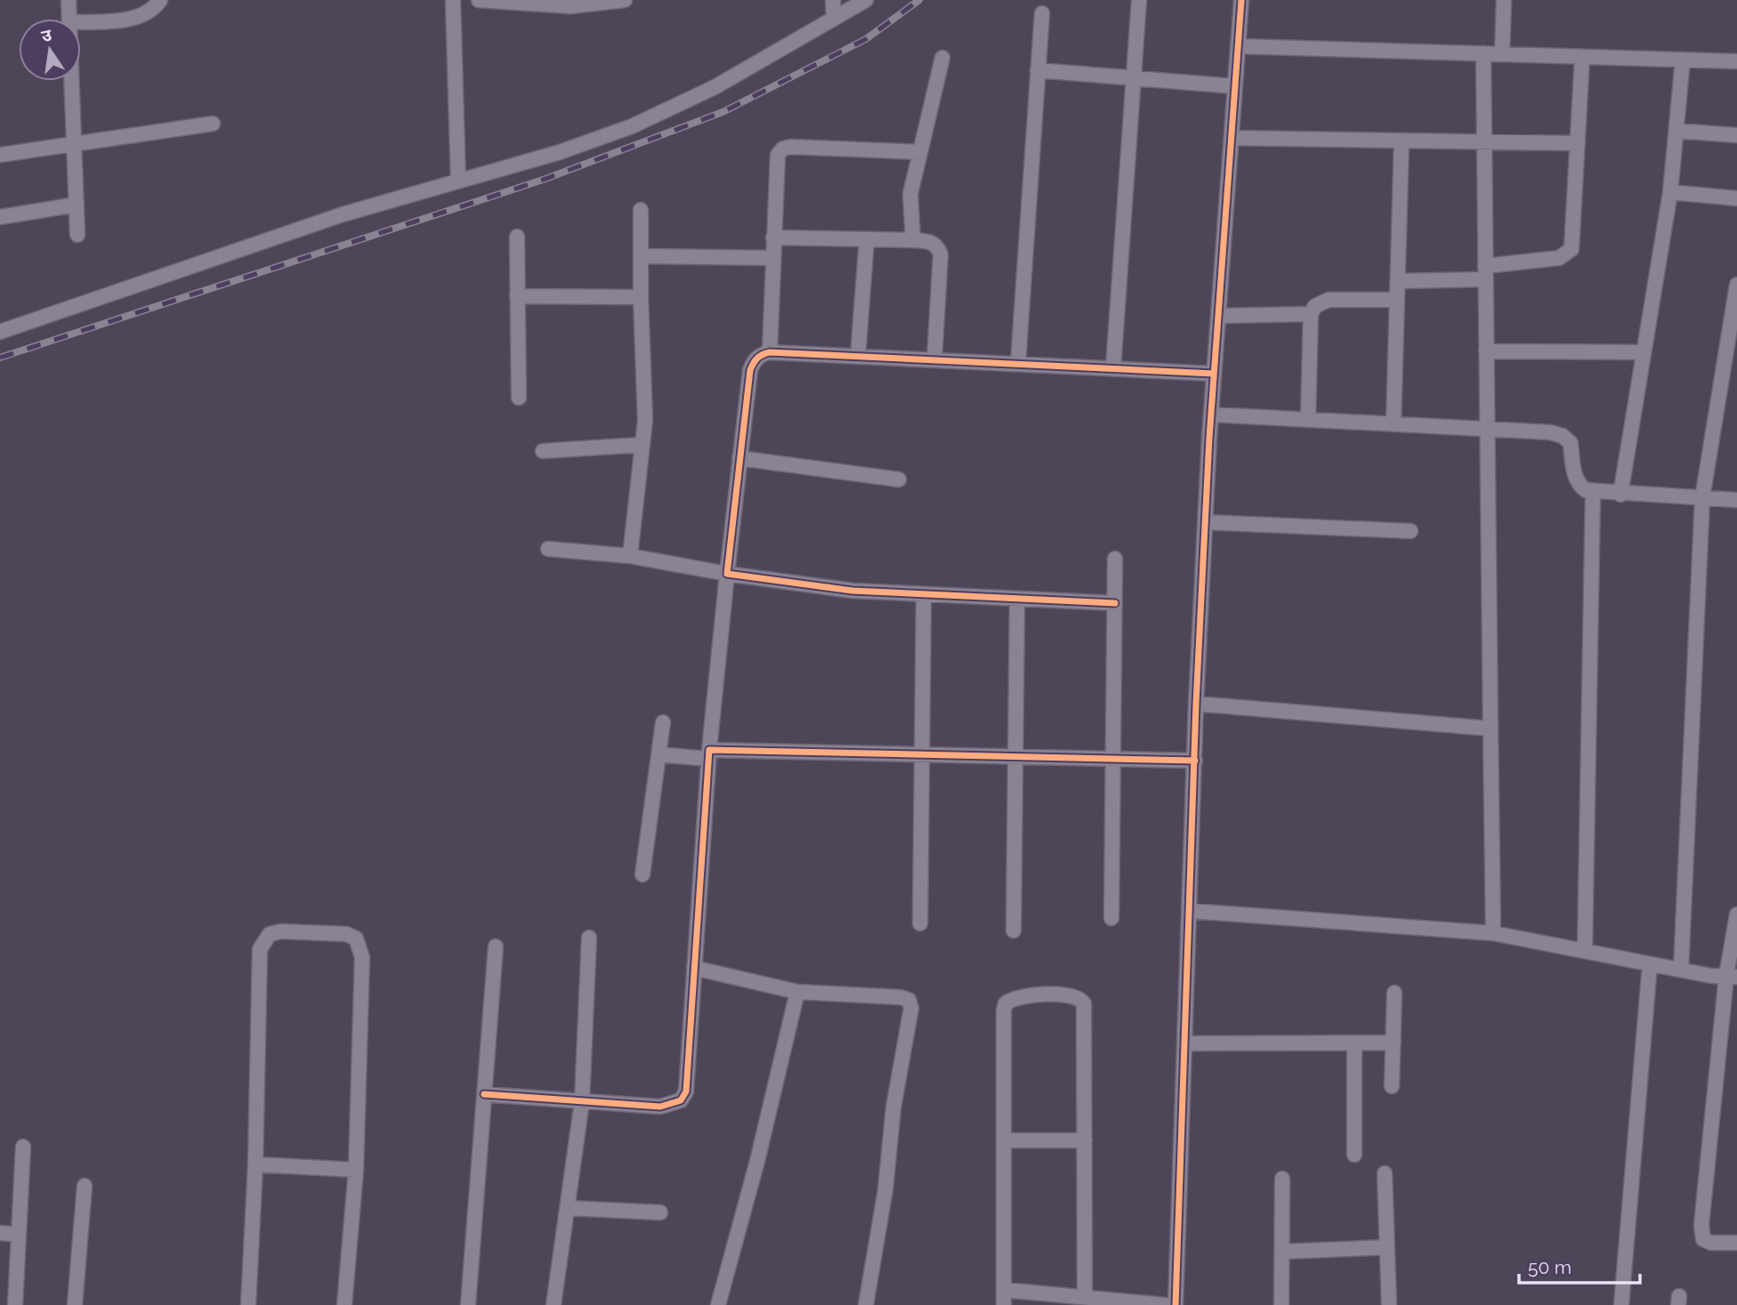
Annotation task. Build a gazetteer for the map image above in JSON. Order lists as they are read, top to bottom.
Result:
{
  "scale_bar": "50 m",
  "north": "top"
}
